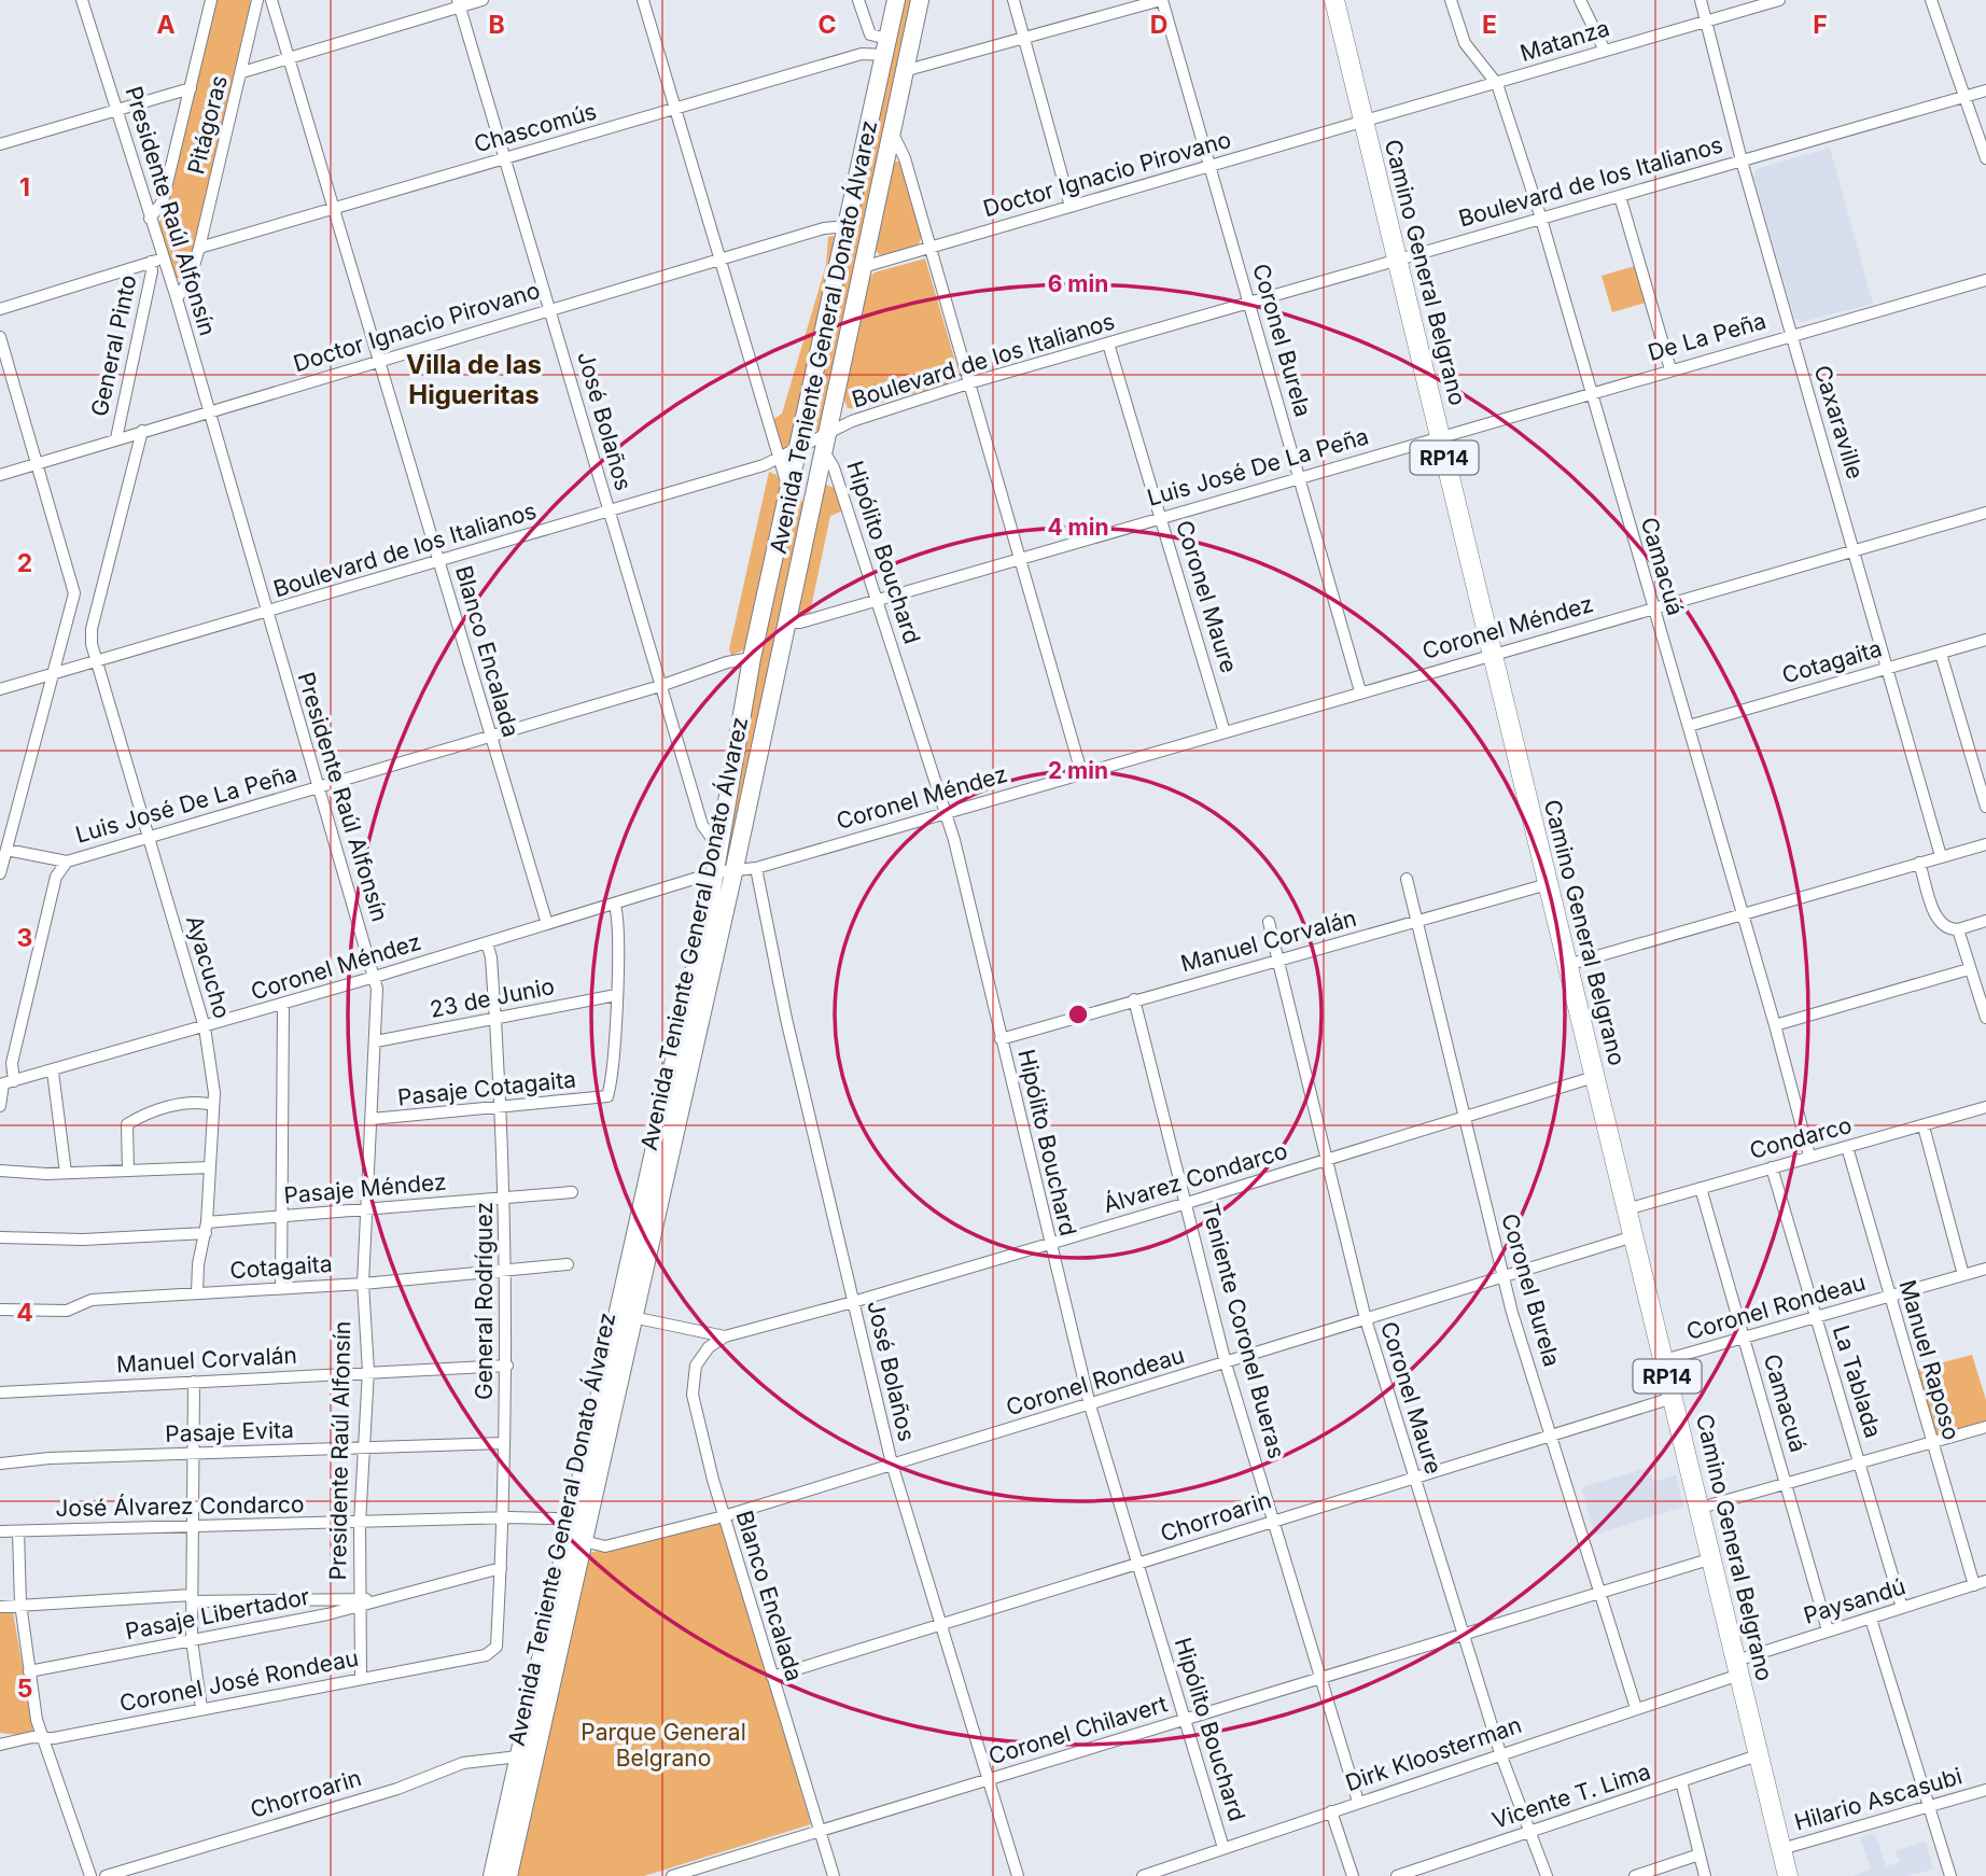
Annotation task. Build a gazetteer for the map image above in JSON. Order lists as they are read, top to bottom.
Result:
{
  "streets": {
    "main road": ["Camino General Belgrano", "Avenida Teniente General Donato Álvarez", "RP14"],
    "street": [
      "Matanza",
      "Pitágoras",
      "Chascomús",
      "Doctor Ignacio Pirovano",
      "Boulevard de los Italianos",
      "Presidente Raúl Alfonsín",
      "De La Peña",
      "Coronel Burela",
      "General Pinto",
      "José Bolaños",
      "Caxaraville",
      "Luis José De La Peña",
      "Hipólito Bouchard",
      "Camacuá",
      "Coronel Maure",
      "Coronel Méndez",
      "Blanco Encalada",
      "Cotagaita",
      "Manuel Corvalán",
      "Ayacucho",
      "23 de Junio",
      "Pasaje Cotagaita",
      "Condarco",
      "Álvarez Condarco",
      "Pasaje Méndez",
      "General Rodríguez",
      "Coronel Rondeau",
      "Teniente Coronel Bueras",
      "Manuel Raposo",
      "La Tablada",
      "Pasaje Evita",
      "José Álvarez Condarco",
      "Chorroarin",
      "Paysandú",
      "Pasaje Libertador",
      "Coronel José Rondeau",
      "Coronel Chilavert",
      "Dirk Kloosterman",
      "Vicente T. Lima",
      "Hilario Ascasubi"
    ]
  },
  "crossings": [
    ["Matanza", "Doctor Ignacio Pirovano"],
    ["Matanza", "Camino General Belgrano"],
    ["Matanza", "Caxaraville"],
    ["Matanza", "Camacuá"],
    ["Pitágoras", "Chascomús"],
    ["Pitágoras", "Presidente Raúl Alfonsín"],
    ["Chascomús", "Avenida Teniente General Donato Álvarez"],
    ["Chascomús", "José Bolaños"],
    ["Chascomús", "Blanco Encalada"],
    ["Doctor Ignacio Pirovano", "Presidente Raúl Alfonsín"],
    ["Doctor Ignacio Pirovano", "Camino General Belgrano"],
    ["Doctor Ignacio Pirovano", "Avenida Teniente General Donato Álvarez"],
    ["Doctor Ignacio Pirovano", "Coronel Burela"],
    ["Doctor Ignacio Pirovano", "General Pinto"],
    ["Doctor Ignacio Pirovano", "José Bolaños"],
    ["Doctor Ignacio Pirovano", "Blanco Encalada"],
    ["Boulevard de los Italianos", "Presidente Raúl Alfonsín"],
    ["Boulevard de los Italianos", "Camino General Belgrano"],
    ["Boulevard de los Italianos", "Avenida Teniente General Donato Álvarez"],
    ["Boulevard de los Italianos", "Coronel Burela"],
    ["Boulevard de los Italianos", "José Bolaños"],
    ["Boulevard de los Italianos", "Caxaraville"],
    ["Boulevard de los Italianos", "Hipólito Bouchard"],
    ["Boulevard de los Italianos", "Camacuá"],
    ["Boulevard de los Italianos", "Coronel Maure"],
    ["Boulevard de los Italianos", "Blanco Encalada"],
    ["Boulevard de los Italianos", "Ayacucho"],
    ["Presidente Raúl Alfonsín", "General Pinto"],
    ["Presidente Raúl Alfonsín", "Luis José De La Peña"],
    ["Presidente Raúl Alfonsín", "Coronel Méndez"],
    ["Presidente Raúl Alfonsín", "Cotagaita"],
    ["Presidente Raúl Alfonsín", "Manuel Corvalán"],
    ["Presidente Raúl Alfonsín", "23 de Junio"],
    ["Presidente Raúl Alfonsín", "Pasaje Cotagaita"],
    ["Presidente Raúl Alfonsín", "Pasaje Méndez"],
    ["Presidente Raúl Alfonsín", "Pasaje Evita"],
    ["Presidente Raúl Alfonsín", "José Álvarez Condarco"],
    ["Presidente Raúl Alfonsín", "Pasaje Libertador"],
    ["Presidente Raúl Alfonsín", "Coronel José Rondeau"],
    ["Camino General Belgrano", "De La Peña"],
    ["Camino General Belgrano", "Luis José De La Peña"],
    ["Camino General Belgrano", "Coronel Méndez"],
    ["Camino General Belgrano", "Manuel Corvalán"],
    ["Camino General Belgrano", "Condarco"],
    ["Camino General Belgrano", "Álvarez Condarco"],
    ["Camino General Belgrano", "Coronel Rondeau"],
    ["Camino General Belgrano", "Chorroarin"],
    ["Camino General Belgrano", "Paysandú"],
    ["Camino General Belgrano", "Coronel Chilavert"],
    ["Camino General Belgrano", "Dirk Kloosterman"],
    ["Camino General Belgrano", "Vicente T. Lima"],
    ["Camino General Belgrano", "Hilario Ascasubi"],
    ["Avenida Teniente General Donato Álvarez", "José Bolaños"],
    ["Avenida Teniente General Donato Álvarez", "Luis José De La Peña"],
    ["Avenida Teniente General Donato Álvarez", "Hipólito Bouchard"],
    ["Avenida Teniente General Donato Álvarez", "Coronel Méndez"],
    ["Avenida Teniente General Donato Álvarez", "Álvarez Condarco"],
    ["Avenida Teniente General Donato Álvarez", "Coronel Rondeau"],
    ["Avenida Teniente General Donato Álvarez", "José Álvarez Condarco"],
    ["Avenida Teniente General Donato Álvarez", "Chorroarin"],
    ["De La Peña", "Caxaraville"],
    ["De La Peña", "Luis José De La Peña"],
    ["De La Peña", "Camacuá"],
    ["Coronel Burela", "Luis José De La Peña"],
    ["Coronel Burela", "Coronel Méndez"],
    ["Coronel Burela", "Manuel Corvalán"],
    ["Coronel Burela", "Álvarez Condarco"],
    ["Coronel Burela", "Coronel Rondeau"],
    ["Coronel Burela", "Chorroarin"],
    ["Coronel Burela", "Coronel Chilavert"],
    ["Coronel Burela", "Dirk Kloosterman"],
    ["José Bolaños", "Luis José De La Peña"],
    ["José Bolaños", "Coronel Méndez"],
    ["José Bolaños", "Álvarez Condarco"],
    ["José Bolaños", "Coronel Rondeau"],
    ["José Bolaños", "Chorroarin"],
    ["José Bolaños", "Coronel Chilavert"],
    ["Caxaraville", "Coronel Méndez"],
    ["Caxaraville", "Cotagaita"],
    ["Luis José De La Peña", "Hipólito Bouchard"],
    ["Luis José De La Peña", "Coronel Maure"],
    ["Luis José De La Peña", "Blanco Encalada"],
    ["Luis José De La Peña", "Ayacucho"],
    ["Hipólito Bouchard", "Coronel Méndez"],
    ["Hipólito Bouchard", "Manuel Corvalán"],
    ["Hipólito Bouchard", "Álvarez Condarco"],
    ["Hipólito Bouchard", "Coronel Rondeau"],
    ["Hipólito Bouchard", "Chorroarin"],
    ["Hipólito Bouchard", "Coronel Chilavert"],
    ["Hipólito Bouchard", "Dirk Kloosterman"],
    ["Camacuá", "Coronel Méndez"],
    ["Camacuá", "Cotagaita"],
    ["Camacuá", "Condarco"],
    ["Camacuá", "Coronel Rondeau"],
    ["Camacuá", "Paysandú"],
    ["Coronel Maure", "Coronel Méndez"],
    ["Coronel Maure", "Manuel Corvalán"],
    ["Coronel Maure", "Álvarez Condarco"],
    ["Coronel Maure", "Coronel Rondeau"],
    ["Coronel Maure", "Chorroarin"],
    ["Coronel Maure", "Coronel Chilavert"],
    ["Coronel Maure", "Dirk Kloosterman"],
    ["Coronel Maure", "Vicente T. Lima"],
    ["Coronel Méndez", "Blanco Encalada"],
    ["Coronel Méndez", "Ayacucho"],
    ["Coronel Méndez", "General Rodríguez"],
    ["Blanco Encalada", "Álvarez Condarco"],
    ["Blanco Encalada", "Coronel Rondeau"],
    ["Blanco Encalada", "Chorroarin"],
    ["Blanco Encalada", "Coronel Chilavert"],
    ["Cotagaita", "Ayacucho"],
    ["Cotagaita", "General Rodríguez"],
    ["Manuel Corvalán", "General Rodríguez"],
    ["Manuel Corvalán", "Teniente Coronel Bueras"],
    ["Ayacucho", "Pasaje Méndez"],
    ["23 de Junio", "Pasaje Cotagaita"],
    ["23 de Junio", "General Rodríguez"],
    ["Pasaje Cotagaita", "General Rodríguez"],
    ["Condarco", "Manuel Raposo"],
    ["Condarco", "La Tablada"],
    ["Álvarez Condarco", "Teniente Coronel Bueras"],
    ["Pasaje Méndez", "General Rodríguez"],
    ["General Rodríguez", "Pasaje Evita"],
    ["General Rodríguez", "José Álvarez Condarco"],
    ["General Rodríguez", "Pasaje Libertador"],
    ["General Rodríguez", "Coronel José Rondeau"],
    ["Coronel Rondeau", "Teniente Coronel Bueras"],
    ["Coronel Rondeau", "Manuel Raposo"],
    ["Coronel Rondeau", "La Tablada"],
    ["Coronel Rondeau", "José Álvarez Condarco"],
    ["Teniente Coronel Bueras", "Chorroarin"],
    ["Teniente Coronel Bueras", "Coronel Chilavert"],
    ["Teniente Coronel Bueras", "Dirk Kloosterman"],
    ["Manuel Raposo", "Paysandú"],
    ["La Tablada", "Paysandú"],
    ["Paysandú", "Dirk Kloosterman"]
  ],
  "districts": ["Villa de las Higueritas"],
  "parks": ["Parque General Belgrano"],
  "grid": {
    "columns": [
      "A",
      "B",
      "C",
      "D",
      "E",
      "F"
    ],
    "rows": [
      "1",
      "2",
      "3",
      "4",
      "5"
    ]
  },
  "rings": ["6 min", "4 min", "2 min"]
}
